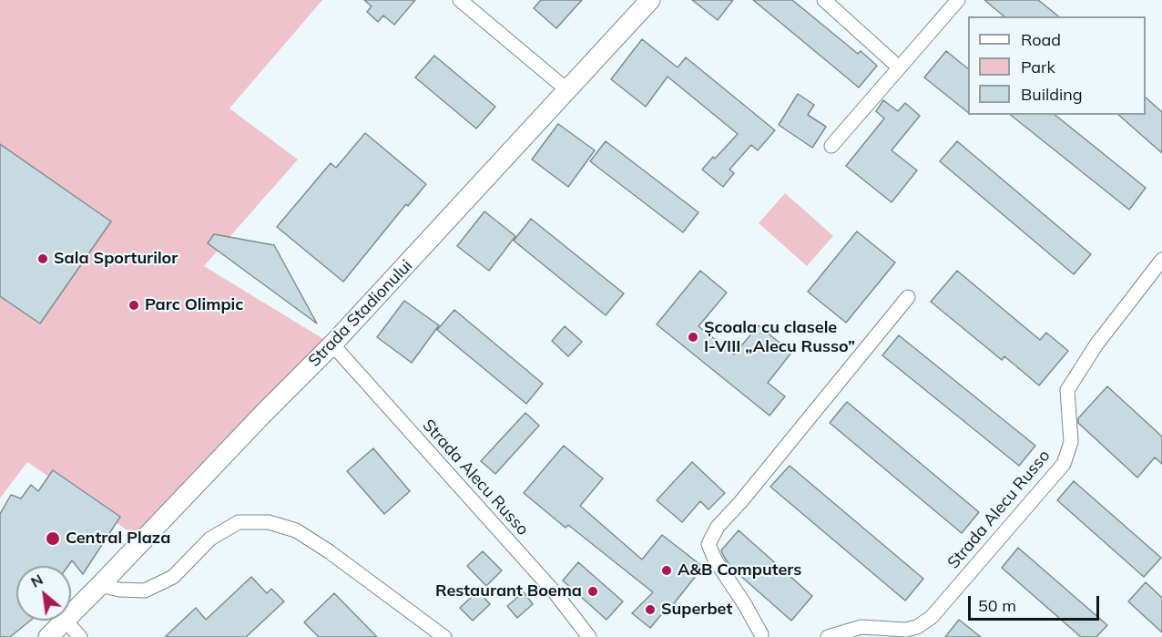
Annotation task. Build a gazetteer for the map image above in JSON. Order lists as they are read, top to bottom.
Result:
{
  "streets": {
    "street": ["Strada Stadionului", "Strada Alecu Russo"]
  },
  "crossings": [
    ["Strada Stadionului", "Strada Alecu Russo"]
  ],
  "places": [
    "Sala Sporturilor",
    "Parc Olimpic",
    "Școala cu clasele I-VIII „Alecu Russo”",
    "Central Plaza",
    "A&B Computers",
    "Restaurant Boema",
    "Superbet"
  ],
  "legend": ["Road", "Park", "Building"],
  "scale_bar": "50 m",
  "north": "top left"
}
